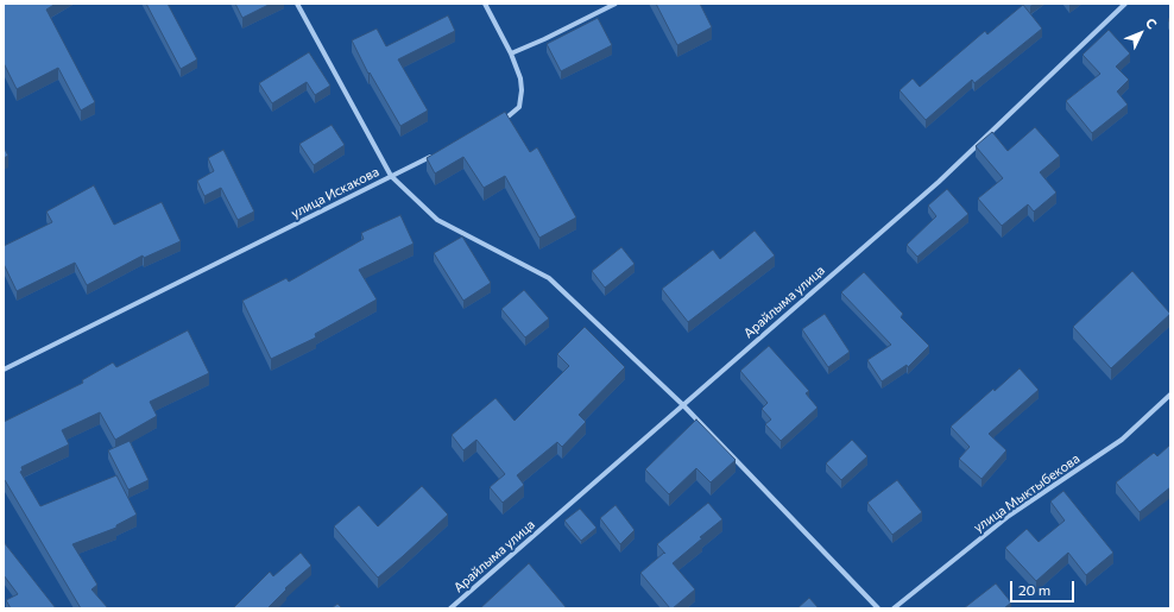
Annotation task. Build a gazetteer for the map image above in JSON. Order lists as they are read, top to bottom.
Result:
{
  "streets": {
    "street": ["улица Искакова", "Арайлыма улица", "улица Мыктыбекова"]
  },
  "scale_bar": "20 m",
  "north": "top right"
}
